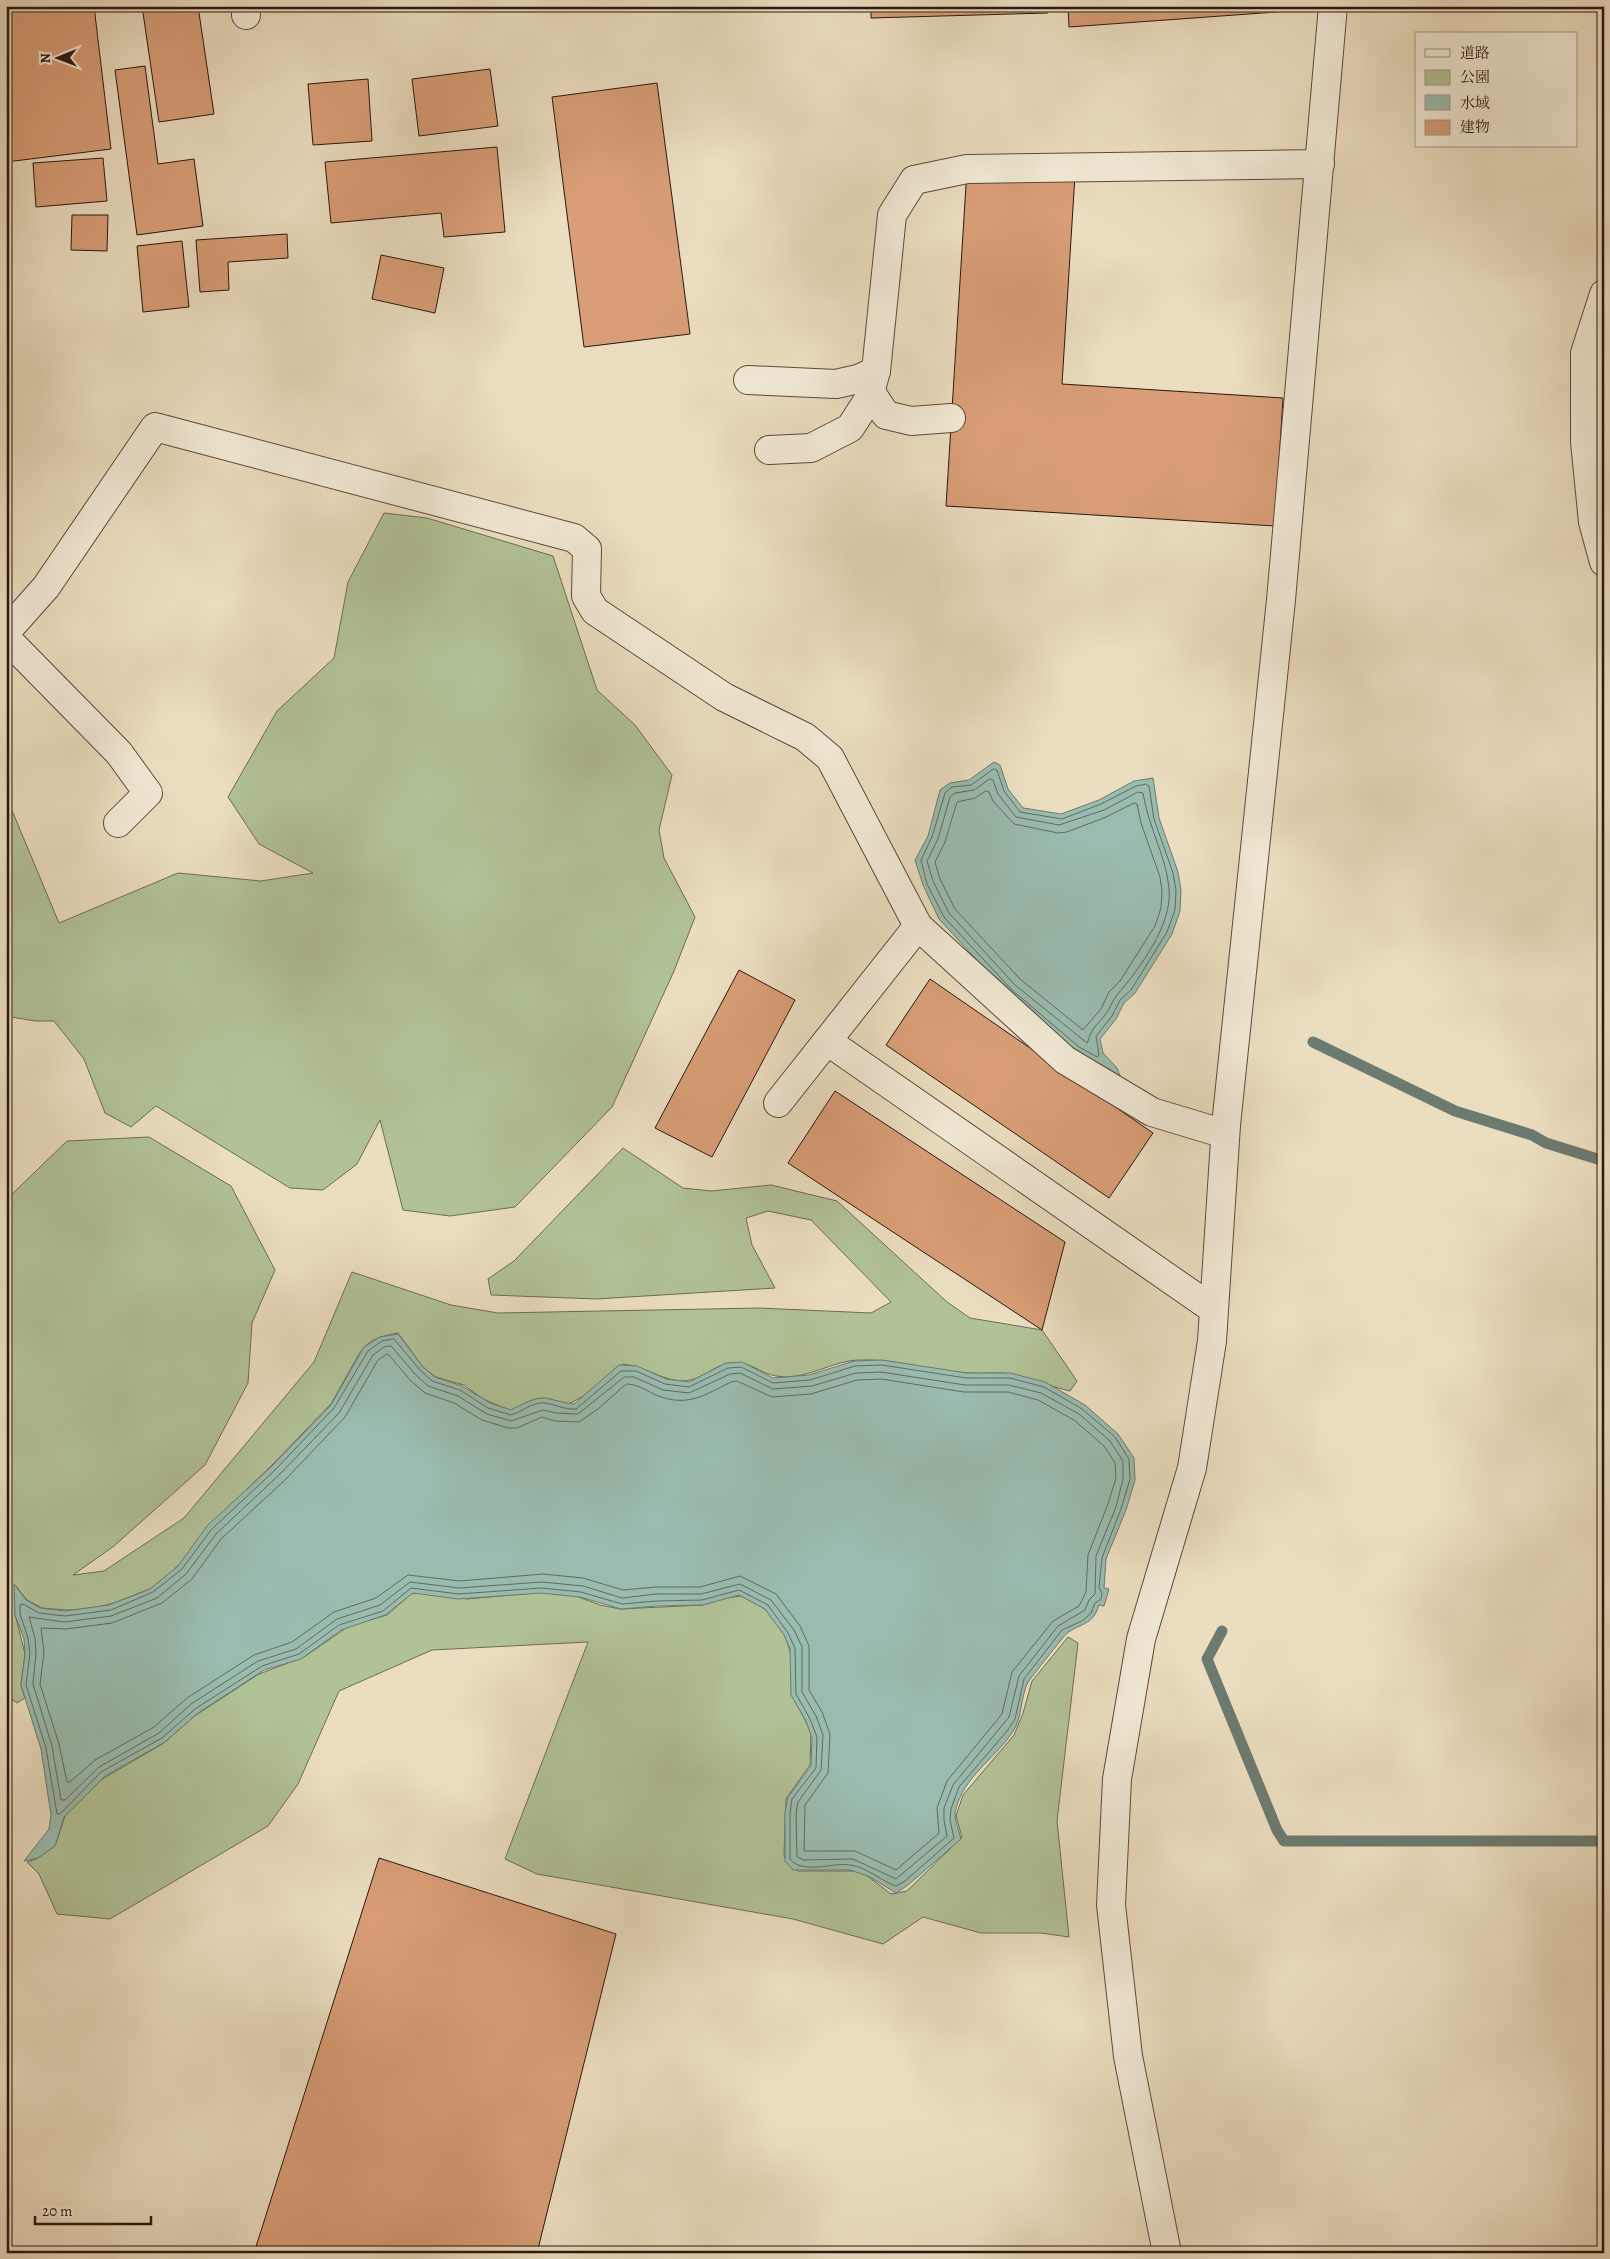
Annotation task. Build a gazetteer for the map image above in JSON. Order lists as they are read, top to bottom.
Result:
{
  "legend": [
    "道路",
    "公園",
    "水域",
    "建物"
  ],
  "scale_bar": "20 m",
  "north": "left"
}
